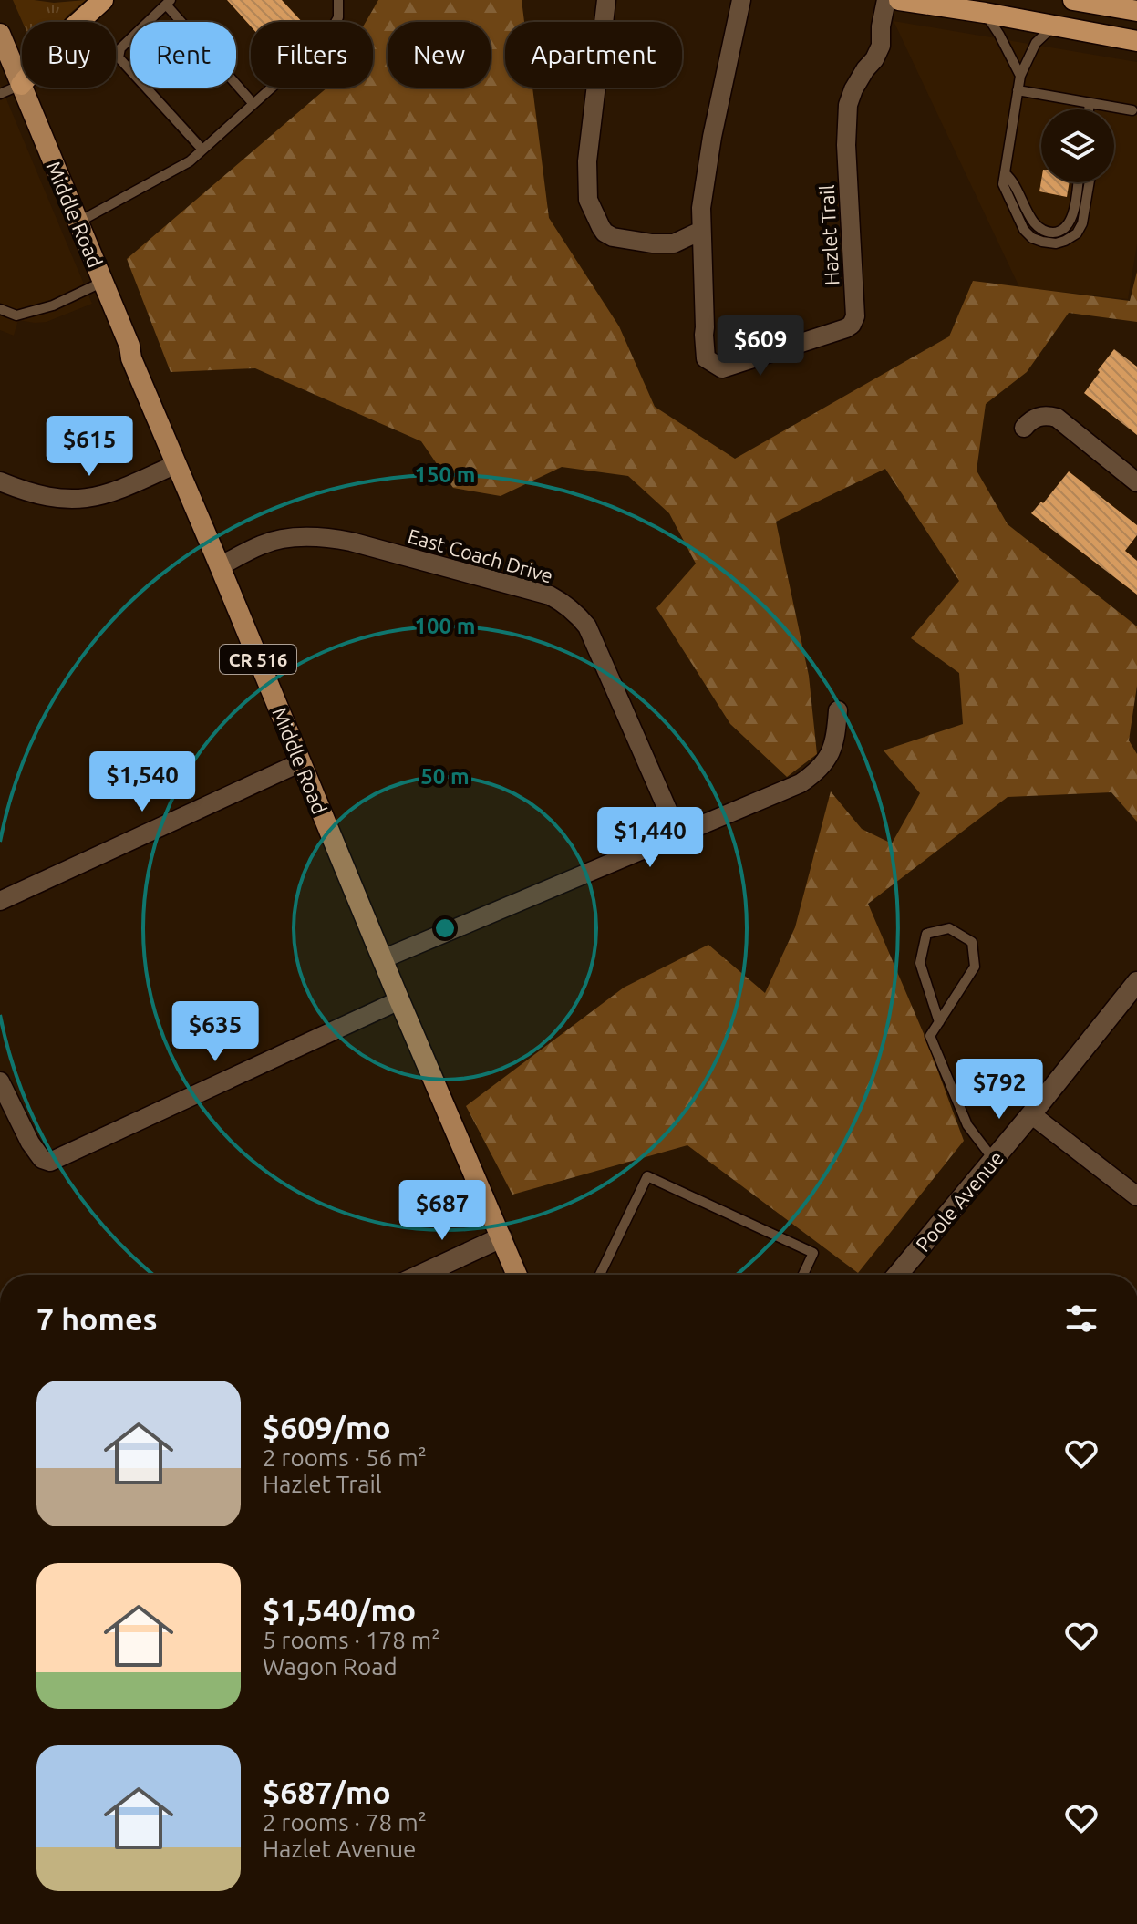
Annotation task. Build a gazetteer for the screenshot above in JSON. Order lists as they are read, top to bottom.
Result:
{
  "streets": {
    "main road": ["Middle Road", "CR 516"],
    "street": ["Hazlet Trail", "East Coach Drive", "Poole Avenue"]
  },
  "crossings": [
    ["Middle Road", "East Coach Drive"]
  ],
  "page": {
    "chip": [
      "Buy",
      "Rent",
      "Filters",
      "New",
      "Apartment"
    ],
    "price": [
      "$609",
      "$615",
      "$1,540",
      "$1,440",
      "$635",
      "$792",
      "$687"
    ],
    "heading": "7 homes",
    "list": [
      {
        "name": "$609/mo",
        "note": "2 rooms · 56 m² · Hazlet Trail"
      },
      {
        "name": "$1,540/mo",
        "note": "5 rooms · 178 m² · Wagon Road"
      },
      {
        "name": "$687/mo",
        "note": "2 rooms · 78 m² · Hazlet Avenue"
      }
    ]
  },
  "rings": ["150 m", "100 m", "50 m"]
}
